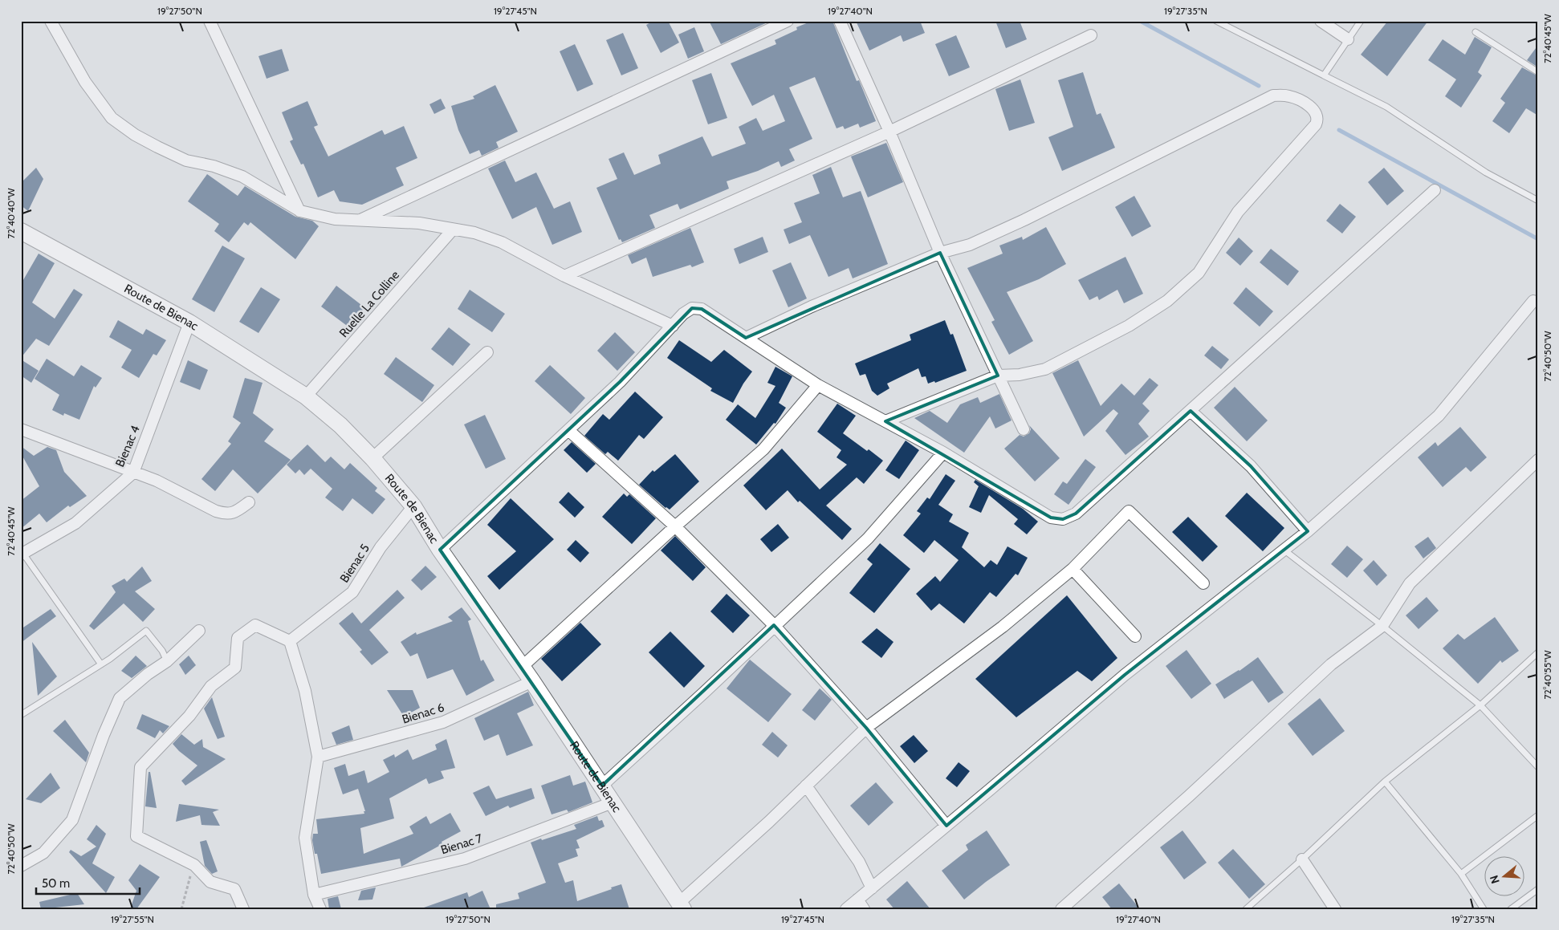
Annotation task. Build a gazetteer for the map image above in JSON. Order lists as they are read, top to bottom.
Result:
{
  "streets": {
    "main road": ["Route de Bienac"],
    "street": [
      "Ruelle La Colline",
      "Bienac 4",
      "Bienac 5",
      "Bienac 6",
      "Bienac 7"
    ]
  },
  "crossings": [
    ["Ruelle La Colline", "Route de Bienac"],
    ["Route de Bienac", "Bienac 4"],
    ["Route de Bienac", "Bienac 5"],
    ["Route de Bienac", "Bienac 6"],
    ["Route de Bienac", "Bienac 7"]
  ],
  "scale_bar": "50 m",
  "north": "left",
  "coordinates": [
    "19°27'50\"N",
    "19°27'45\"N",
    "19°27'40\"N",
    "19°27'35\"N",
    "72°40'45\"W",
    "72°40'40\"W",
    "72°40'50\"W",
    "72°40'55\"W",
    "19°27'55\"N"
  ]
}
